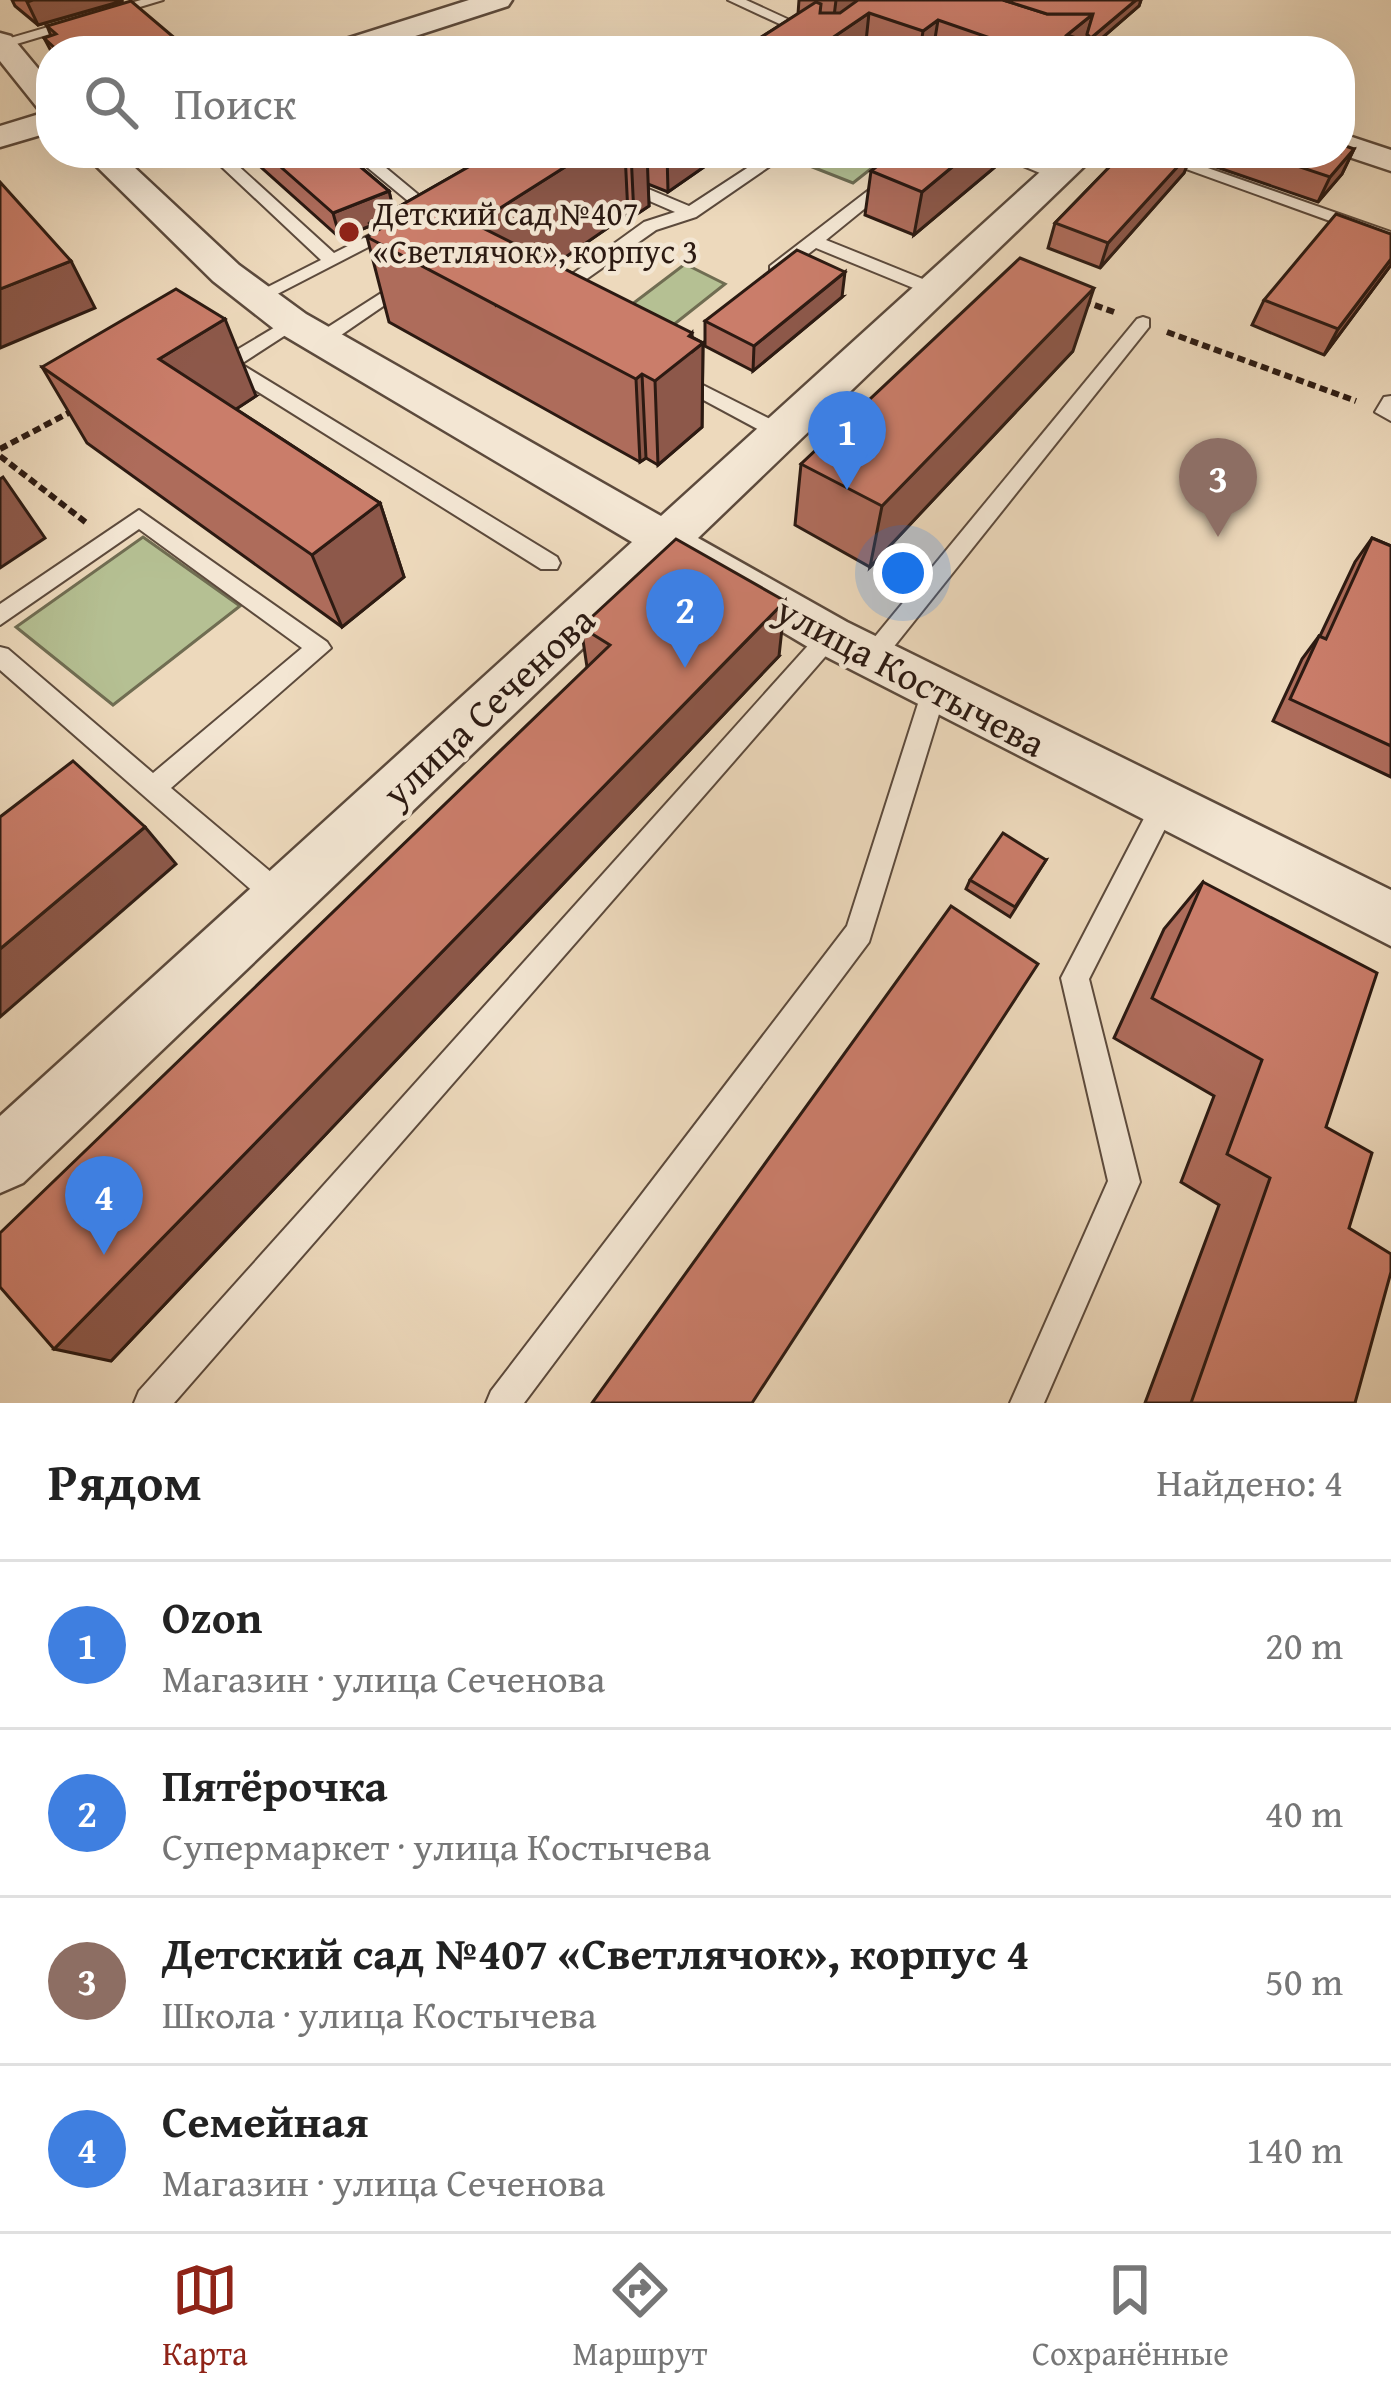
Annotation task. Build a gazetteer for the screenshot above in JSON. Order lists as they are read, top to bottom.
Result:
{
  "streets": {
    "street": ["улица Костычева", "улица Сеченова"]
  },
  "crossings": [
    ["улица Костычева", "улица Сеченова"]
  ],
  "places": ["Детский сад №407 «Светлячок», корпус 3"],
  "page": {
    "search": "Поиск",
    "pins": [
      "1",
      "3",
      "2",
      "4"
    ],
    "heading": ["Рядом", "Найдено: 4"],
    "list": [
      {
        "mark": "1",
        "name": "Ozon",
        "note": "Магазин · улица Сеченова",
        "value": "20 m"
      },
      {
        "mark": "2",
        "name": "Пятёрочка",
        "note": "Супермаркет · улица Костычева",
        "value": "40 m"
      },
      {
        "mark": "3",
        "name": "Детский сад №407 «Светлячок», корпус 4",
        "note": "Школа · улица Костычева",
        "value": "50 m"
      },
      {
        "mark": "4",
        "name": "Семейная",
        "note": "Магазин · улица Сеченова",
        "value": "140 m"
      }
    ],
    "nav": ["Карта", "Маршрут", "Сохранённые"]
  }
}
